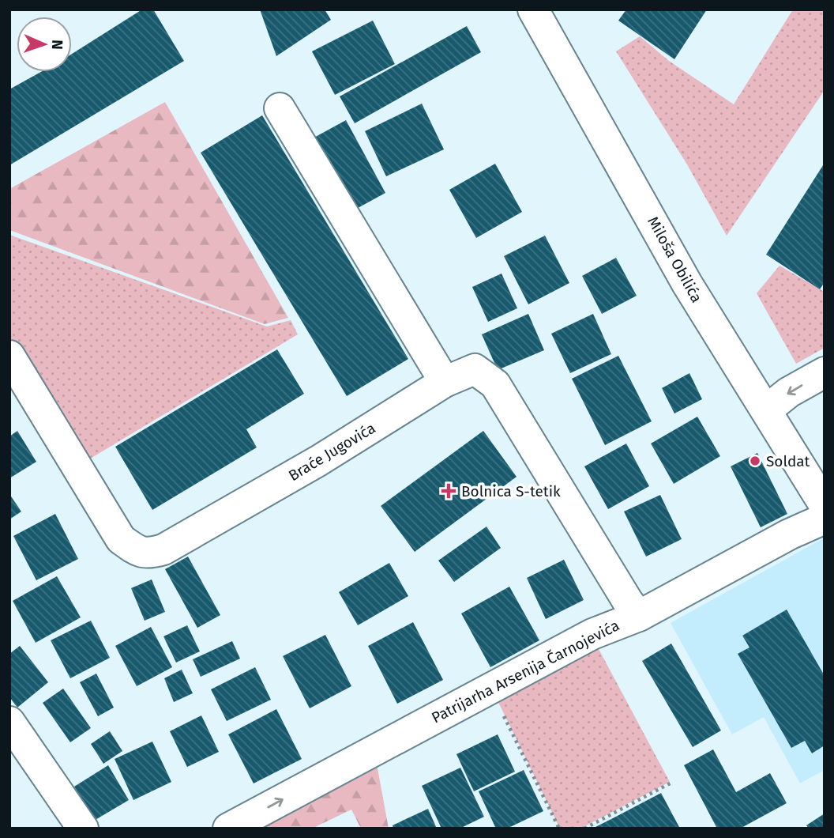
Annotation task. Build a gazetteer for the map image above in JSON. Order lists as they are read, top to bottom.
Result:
{
  "streets": {
    "street": ["Miloša Obilića", "Braće Jugovića", "Patrijarha Arsenija Čarnojevića"]
  },
  "one_way": ["Patrijarha Arsenija Čarnojevića"],
  "places": {
    "other": ["Soldat"],
    "health": ["Bolnica S-tetik"]
  },
  "north": "right"
}
